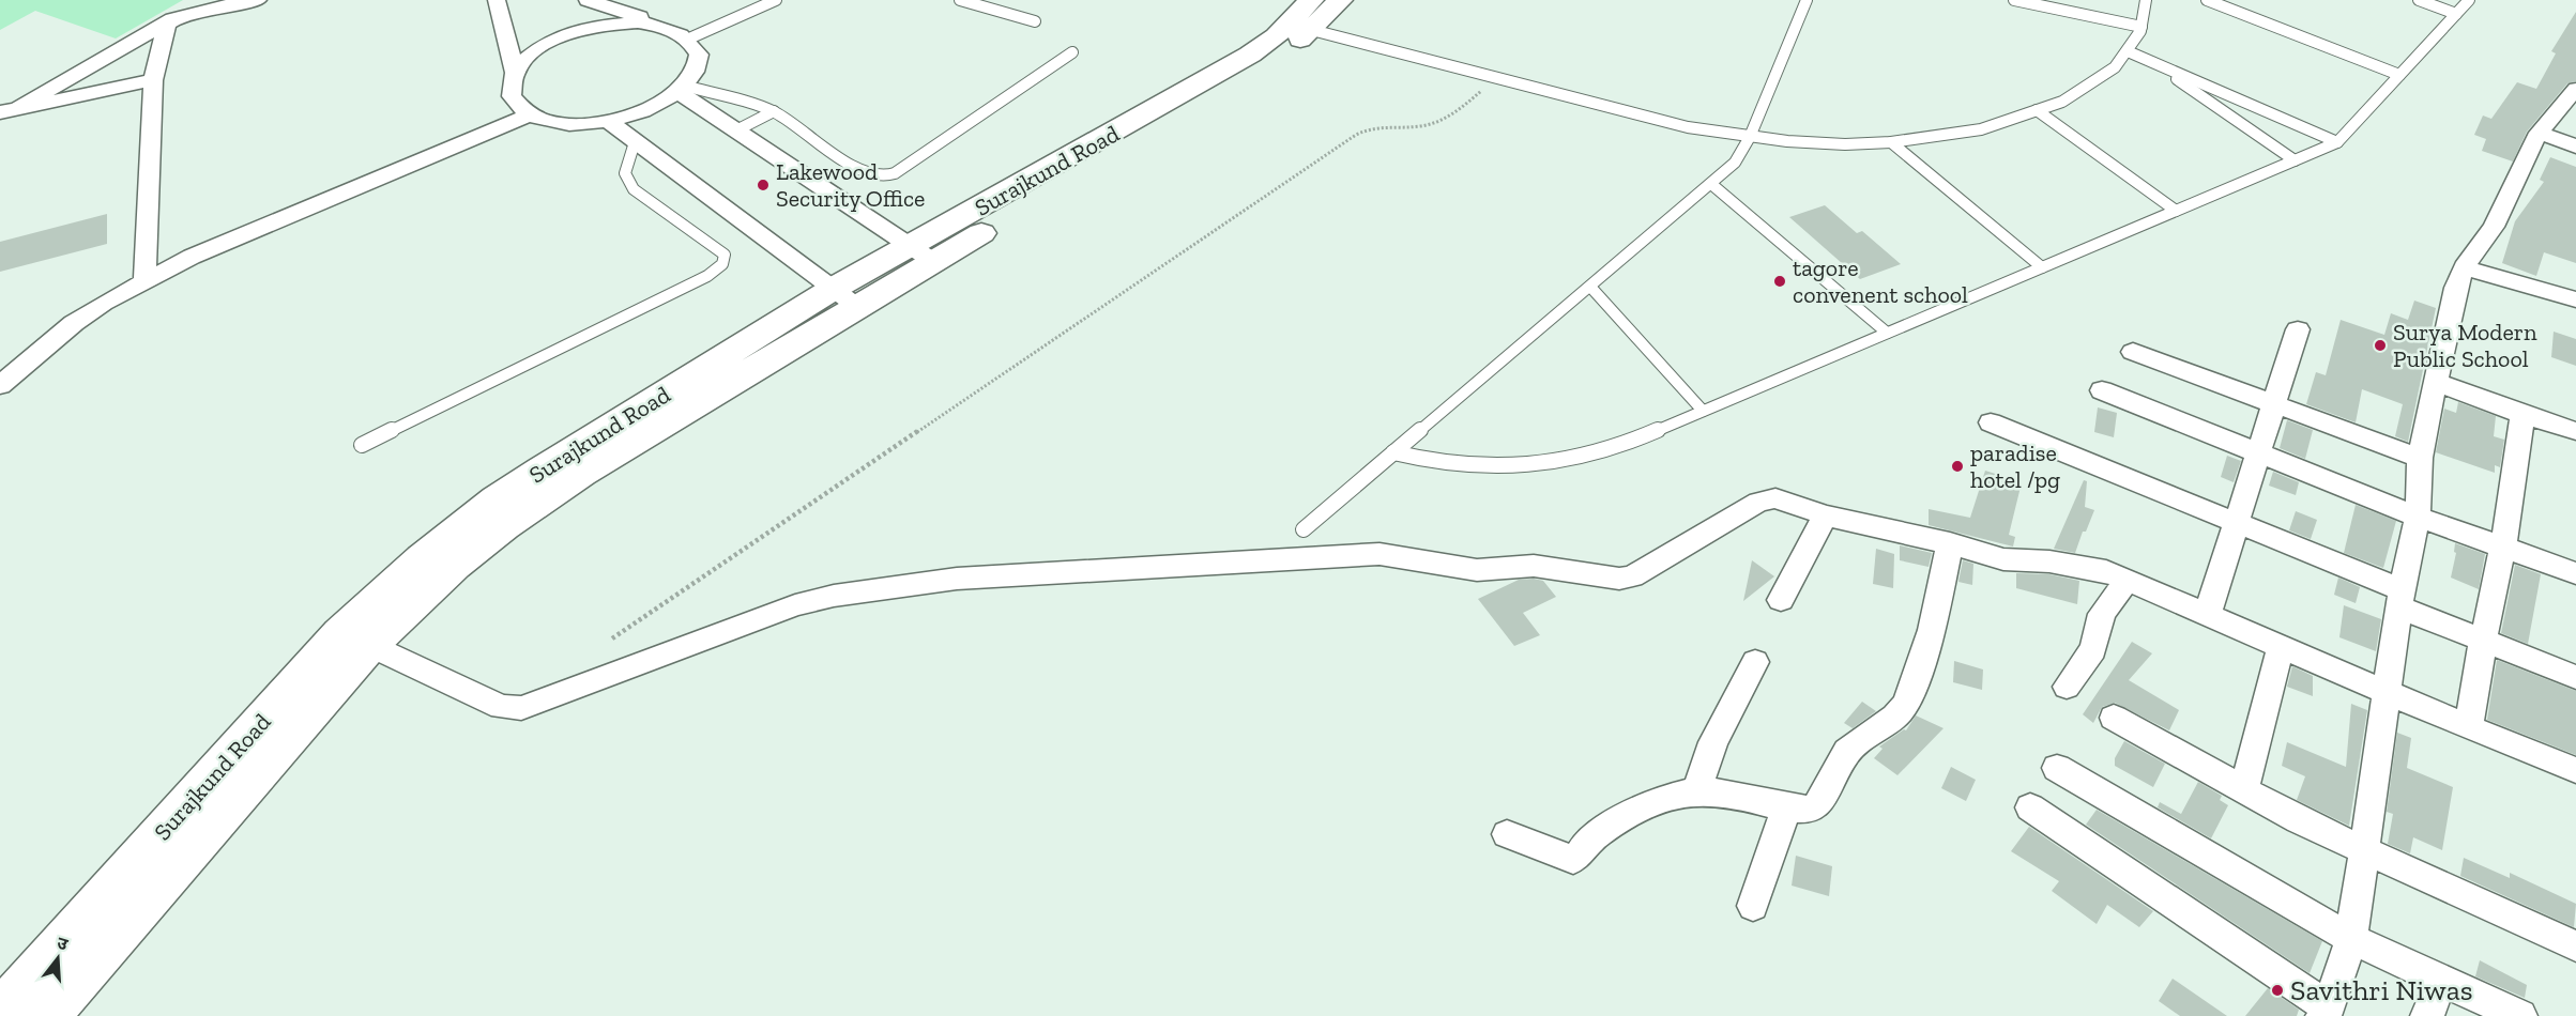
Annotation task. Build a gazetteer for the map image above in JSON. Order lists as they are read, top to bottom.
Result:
{
  "streets": {
    "main road": ["Surajkund Road"]
  },
  "places": [
    "Lakewood Security Office",
    "tagore convenent school",
    "Surya Modern Public School",
    "paradise hotel /pg",
    "Savithri Niwas"
  ],
  "north": "top"
}
